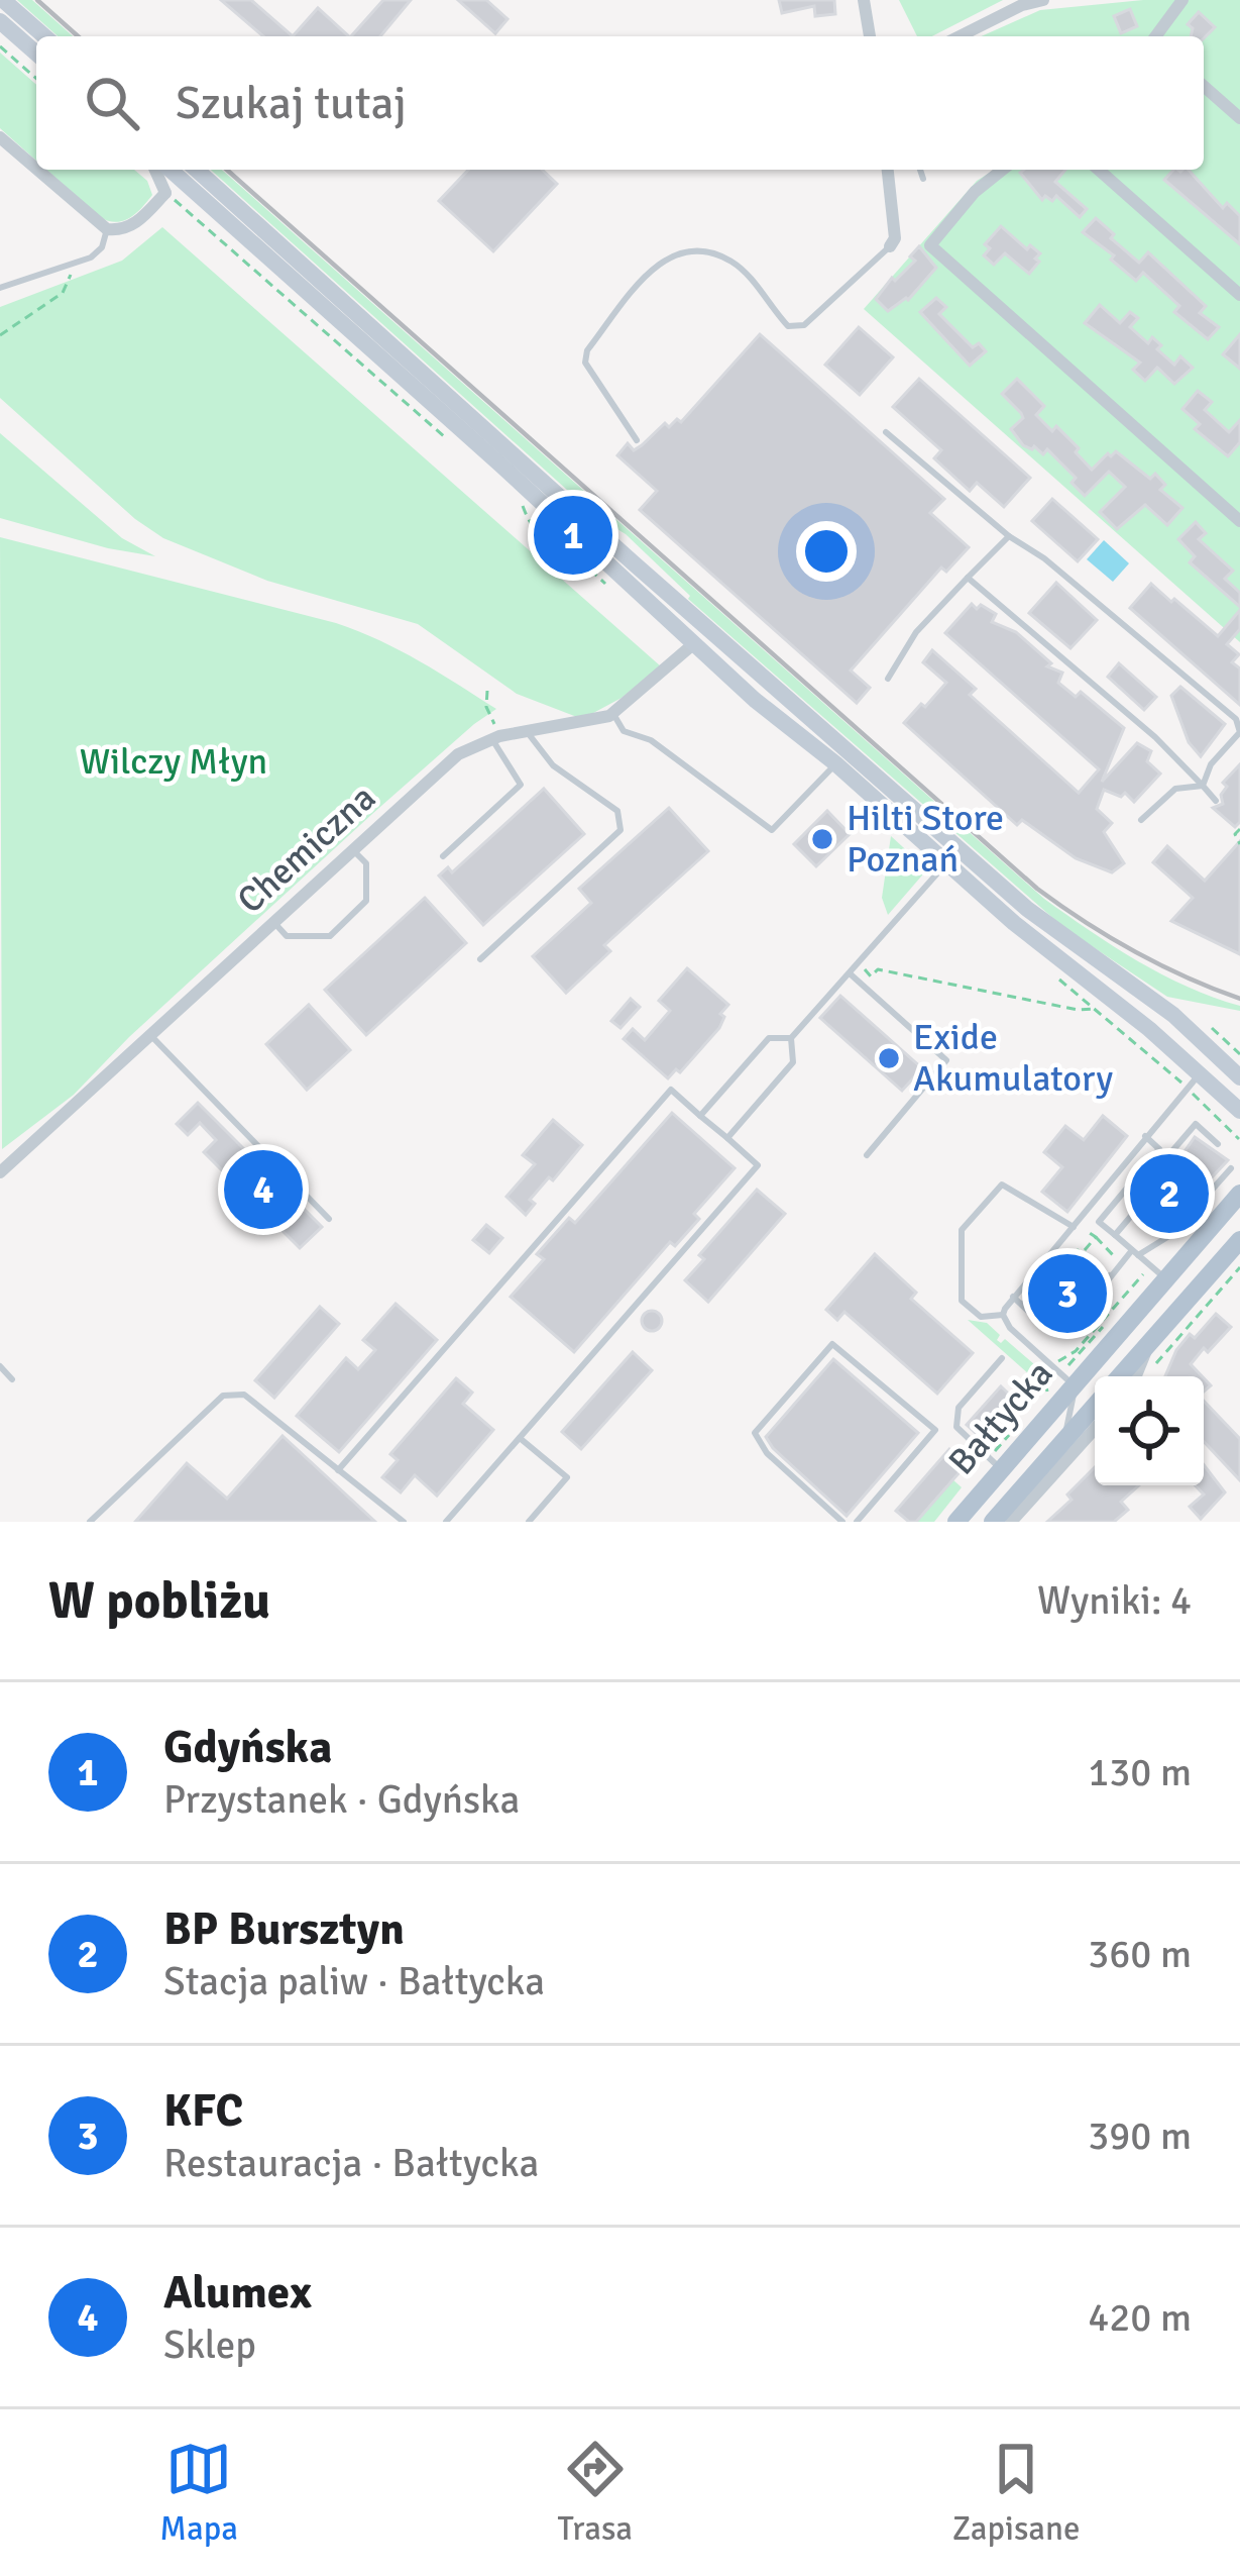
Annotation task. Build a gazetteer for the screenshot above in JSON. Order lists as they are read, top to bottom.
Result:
{
  "streets": {
    "main road": ["Bałtycka"],
    "street": ["Chemiczna"]
  },
  "parks": ["Wilczy Młyn"],
  "places": ["Hilti Store Poznań", "Exide Akumulatory"],
  "page": {
    "search": "Szukaj tutaj",
    "pins": [
      "1",
      "4",
      "2",
      "3"
    ],
    "heading": ["W pobliżu", "Wyniki: 4"],
    "list": [
      {
        "mark": "1",
        "name": "Gdyńska",
        "note": "Przystanek · Gdyńska",
        "value": "130 m"
      },
      {
        "mark": "2",
        "name": "BP Bursztyn",
        "note": "Stacja paliw · Bałtycka",
        "value": "360 m"
      },
      {
        "mark": "3",
        "name": "KFC",
        "note": "Restauracja · Bałtycka",
        "value": "390 m"
      },
      {
        "mark": "4",
        "name": "Alumex",
        "note": "Sklep",
        "value": "420 m"
      }
    ],
    "nav": ["Mapa", "Trasa", "Zapisane"]
  }
}
